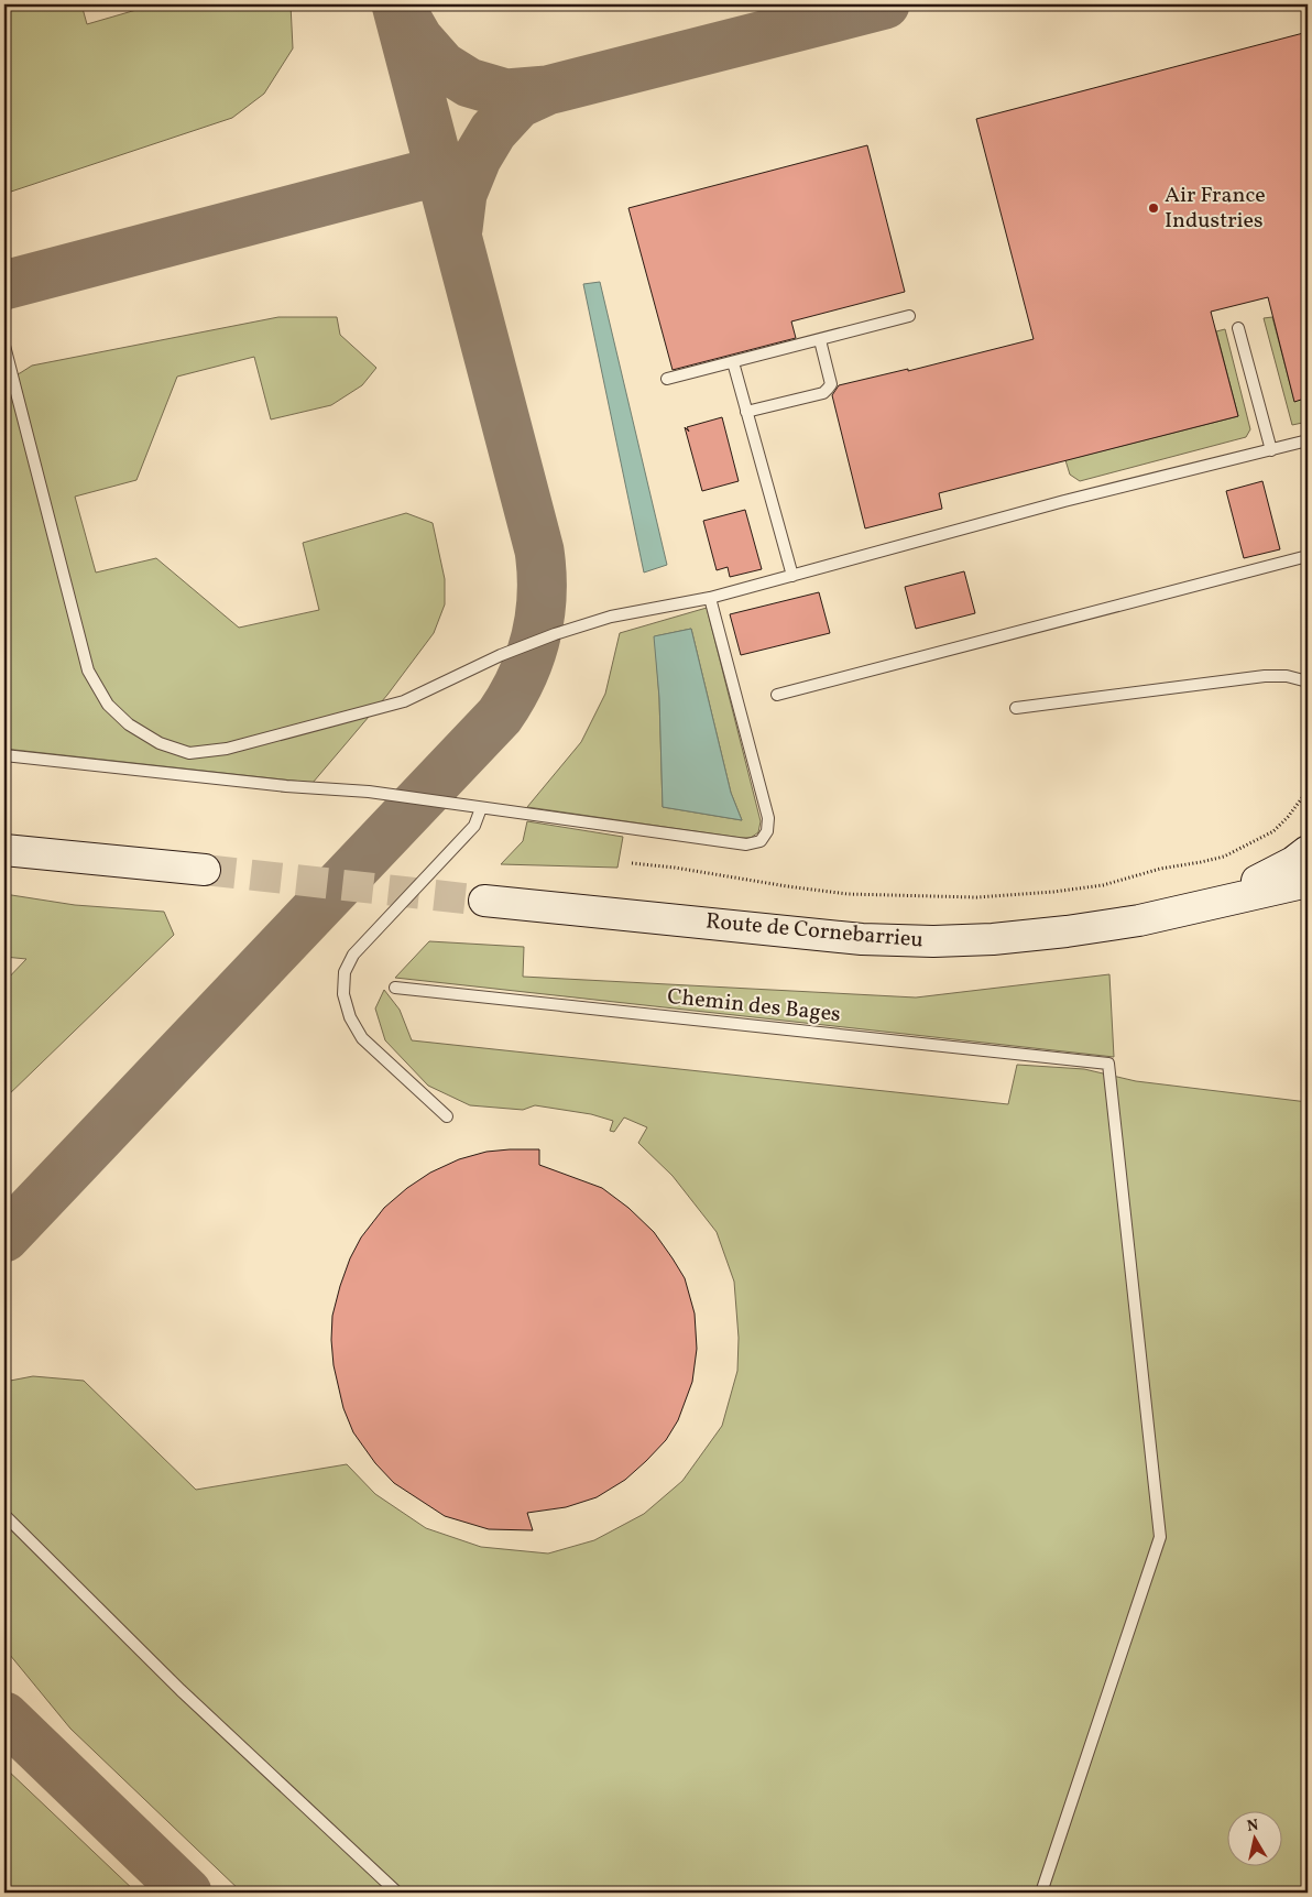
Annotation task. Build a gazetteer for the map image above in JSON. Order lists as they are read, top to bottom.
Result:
{
  "streets": {
    "main road": ["Route de Cornebarrieu"],
    "lane": ["Chemin des Bages"]
  },
  "places": ["Air France Industries"],
  "north": "top"
}
